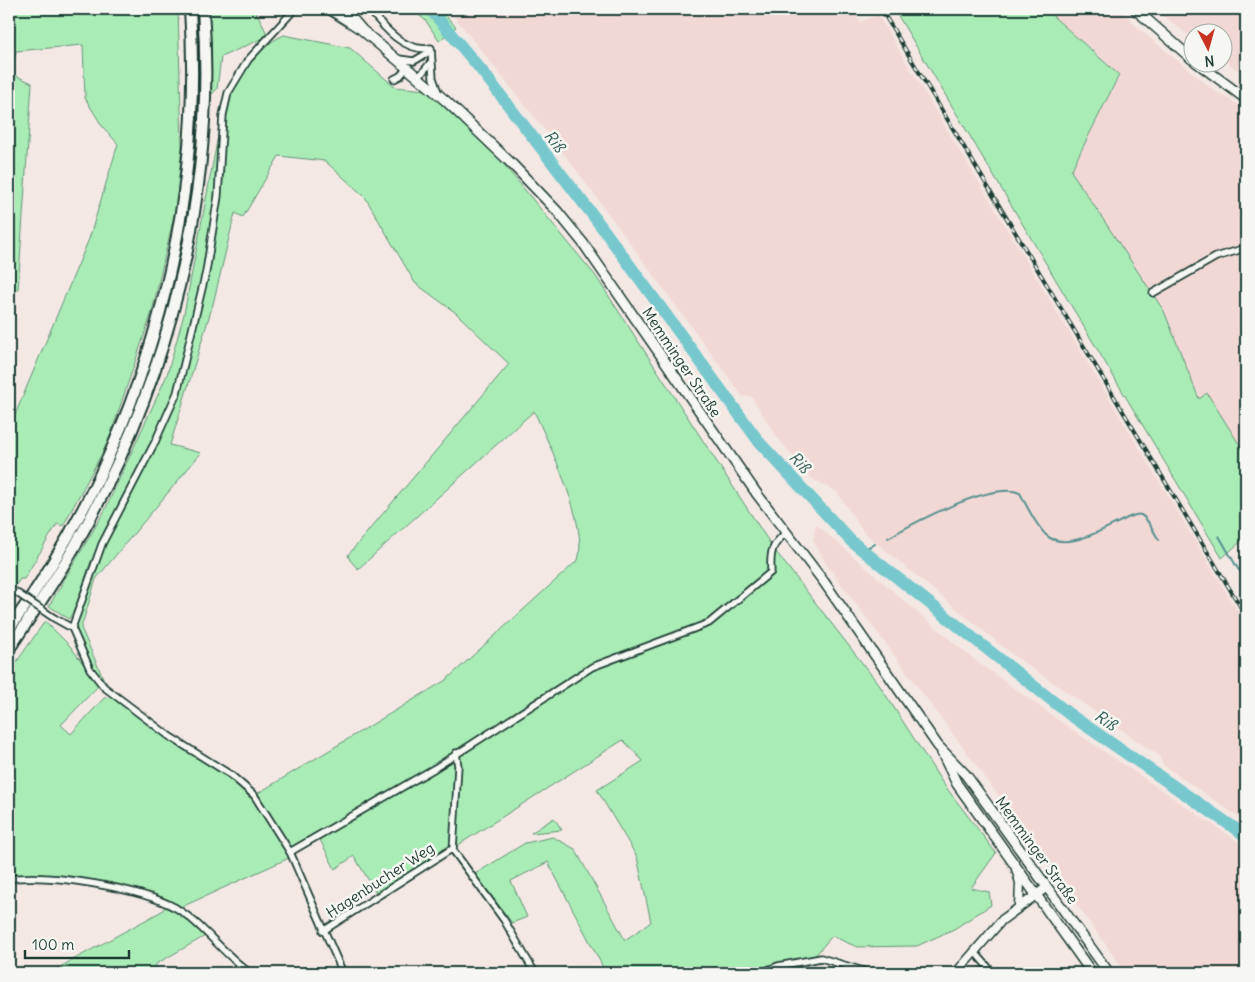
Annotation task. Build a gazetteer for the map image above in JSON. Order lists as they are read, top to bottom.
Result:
{
  "streets": {
    "main road": ["Memminger Straße"],
    "street": ["Hagenbucher Weg"]
  },
  "water": ["Riß"],
  "scale_bar": "100 m",
  "north": "bottom"
}
